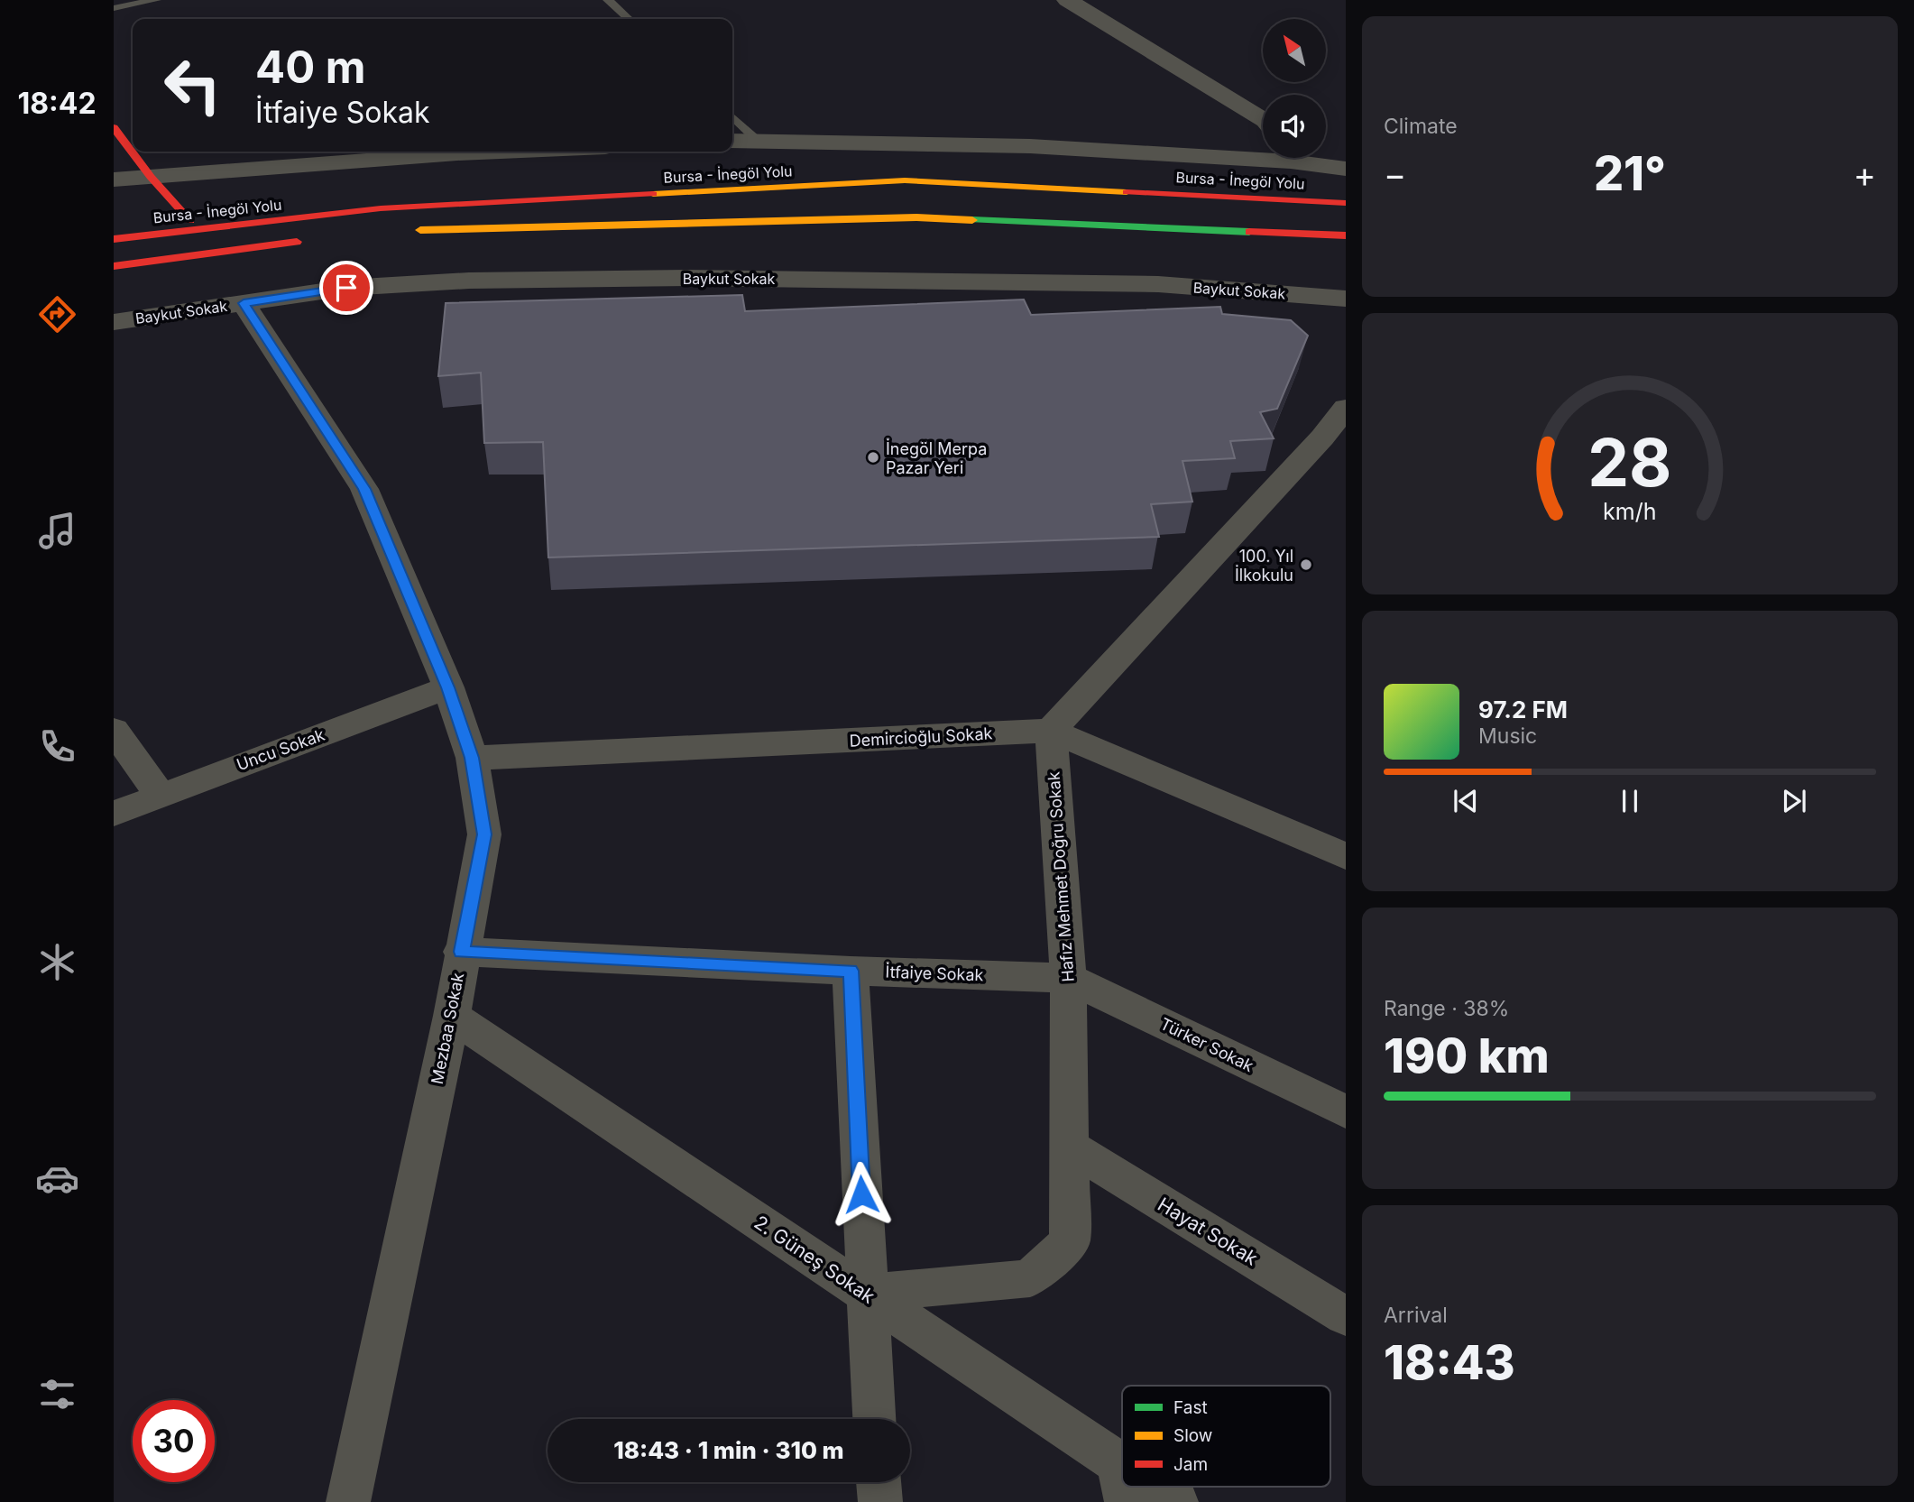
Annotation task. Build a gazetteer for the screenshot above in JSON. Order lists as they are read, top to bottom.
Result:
{
  "streets": {
    "main road": ["Bursa - İnegöl Yolu"],
    "street": [
      "Baykut Sokak",
      "Demircioğlu Sokak",
      "Uncu Sokak",
      "Hafız Mehmet Doğru Sokak",
      "İtfaiye Sokak",
      "Mezbaa Sokak",
      "Türker Sokak",
      "Hayat Sokak",
      "2. Güneş Sokak"
    ]
  },
  "crossings": [
    ["Baykut Sokak", "Mezbaa Sokak"],
    ["Demircioğlu Sokak", "Hafız Mehmet Doğru Sokak"],
    ["Demircioğlu Sokak", "Mezbaa Sokak"],
    ["Uncu Sokak", "Mezbaa Sokak"],
    ["Hafız Mehmet Doğru Sokak", "İtfaiye Sokak"],
    ["Hafız Mehmet Doğru Sokak", "Türker Sokak"],
    ["Hafız Mehmet Doğru Sokak", "Hayat Sokak"],
    ["Hafız Mehmet Doğru Sokak", "2. Güneş Sokak"],
    ["İtfaiye Sokak", "Mezbaa Sokak"],
    ["İtfaiye Sokak", "Türker Sokak"],
    ["Mezbaa Sokak", "2. Güneş Sokak"]
  ],
  "places": ["İnegöl Merpa Pazar Yeri", "100. Yıl İlkokulu"],
  "legend": ["Fast", "Slow", "Jam"],
  "north": "top left",
  "page": {
    "tabs": "18:42",
    "tile": [
      "Climate",
      ["Range · 38%", "190 km"],
      ["Arrival", "18:43"]
    ],
    "turn": ["40 m", "İtfaiye Sokak"],
    "heat": ["−", "21°", "+"],
    "song": ["97.2 FM", "Music"],
    "limit": "30",
    "trip": "18:43 · 1 min · 310 m",
    "gauge": ["28", "km/h"]
  }
}
